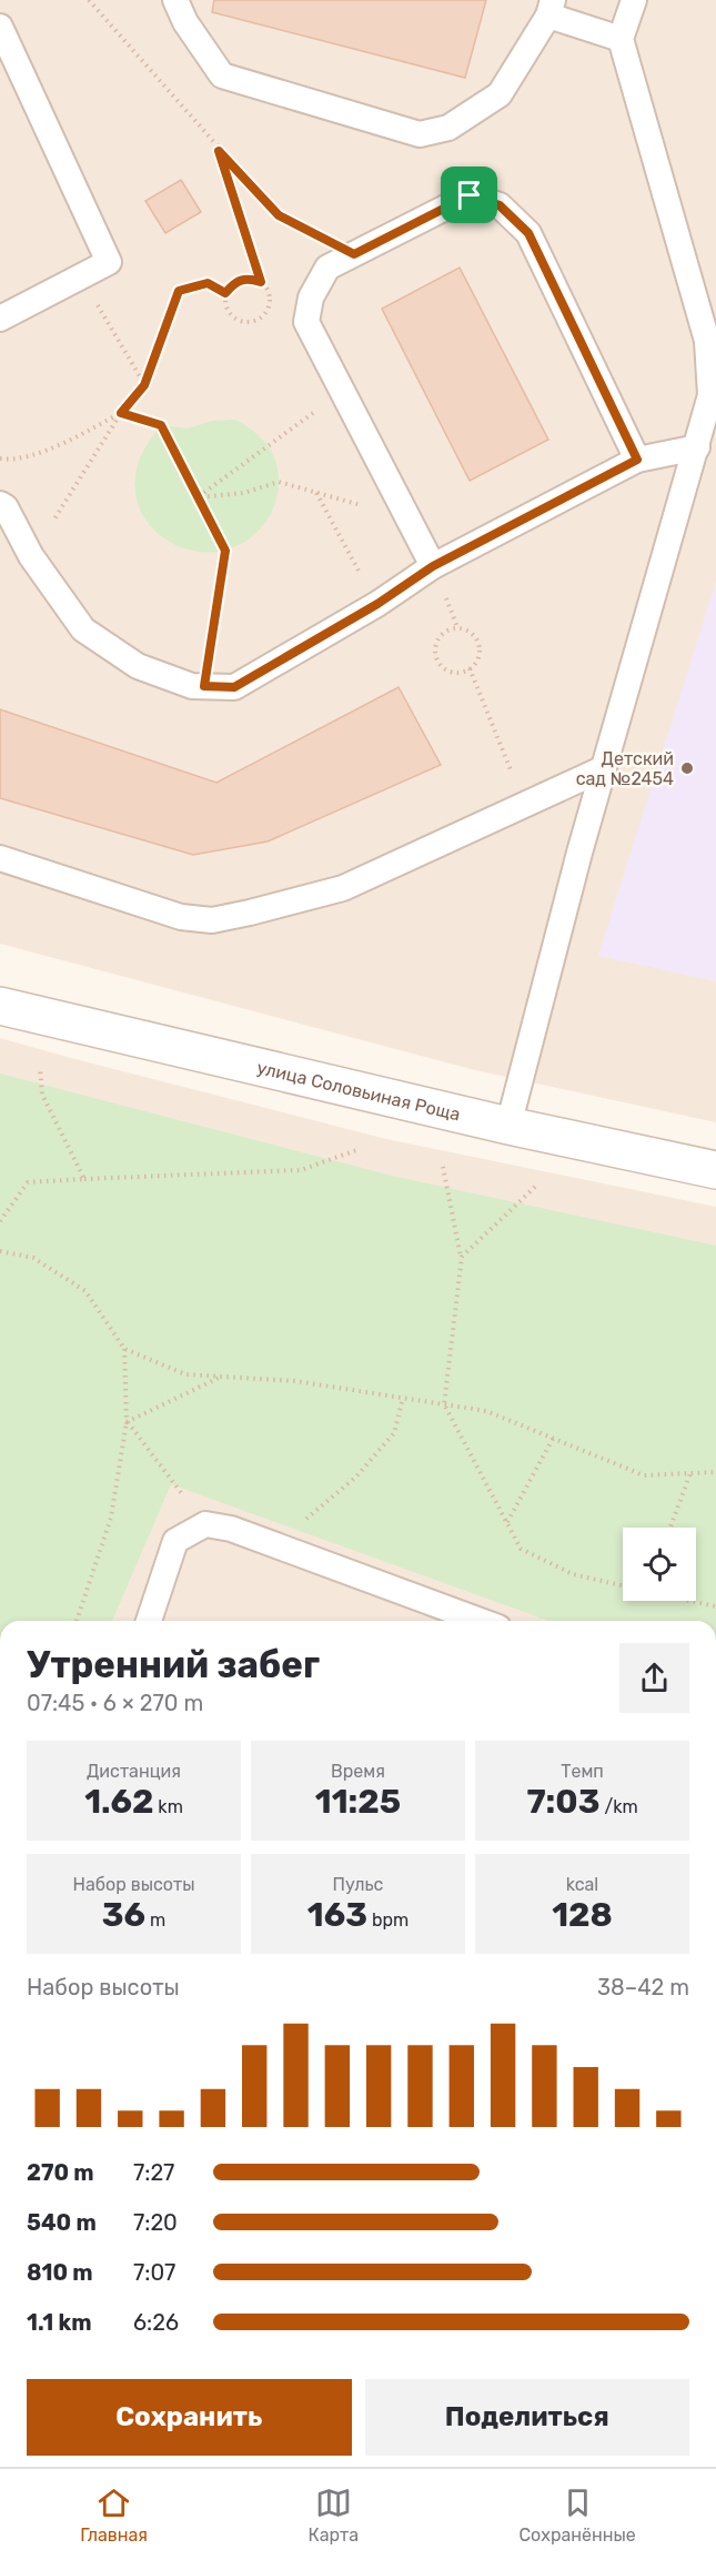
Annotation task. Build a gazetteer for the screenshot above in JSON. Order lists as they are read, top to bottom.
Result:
{
  "streets": {
    "street": ["улица Соловьиная Роща"]
  },
  "places": ["Детский сад №2454"],
  "page": {
    "heading": ["Утренний забег", "07:45 · 6 × 270 m"],
    "stats": [
      ["Дистанция", "1.62 km"],
      ["Время", "11:25"],
      ["Темп", "7:03 /km"],
      ["Набор высоты", "36 m"],
      ["Пульс", "163 bpm"],
      ["kcal", "128"]
    ],
    "chart": ["Набор высоты", "38–42 m"],
    "list": [
      {
        "name": "270 m",
        "note": "7:27"
      },
      {
        "name": "540 m",
        "note": "7:20"
      },
      {
        "name": "810 m",
        "note": "7:07"
      },
      {
        "name": "1.1 km",
        "note": "6:26"
      }
    ],
    "buttons": ["Сохранить", "Поделиться"],
    "tabs": ["Главная", "Карта", "Сохранённые"]
  }
}
